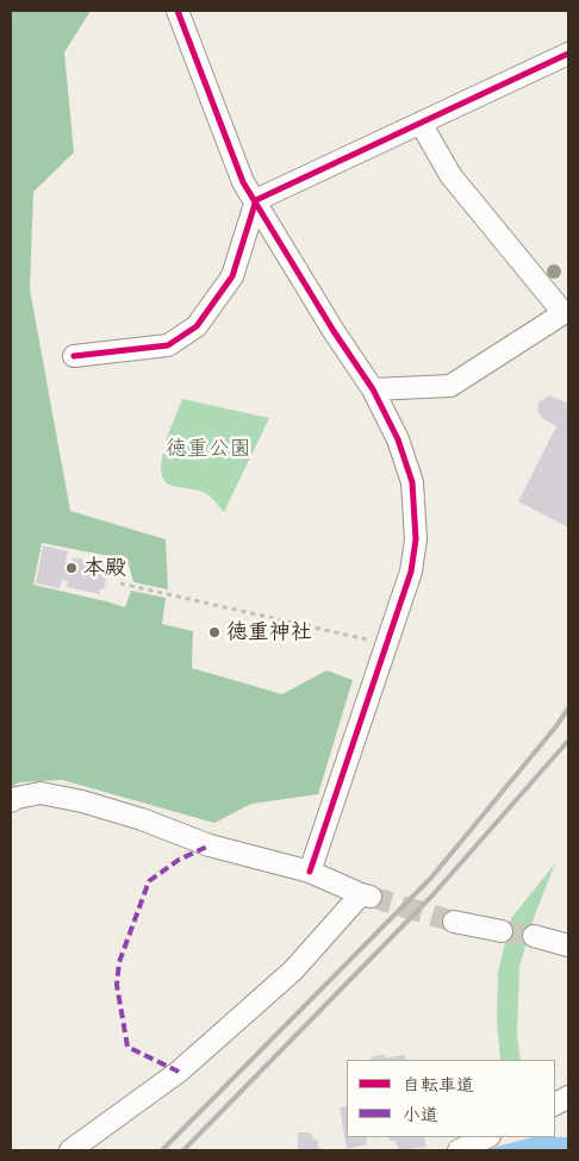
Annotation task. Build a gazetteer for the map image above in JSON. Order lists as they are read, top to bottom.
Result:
{
  "parks": ["徳重公園"],
  "places": ["本殿", "徳重神社"],
  "legend": ["自転車道", "小道"]
}
